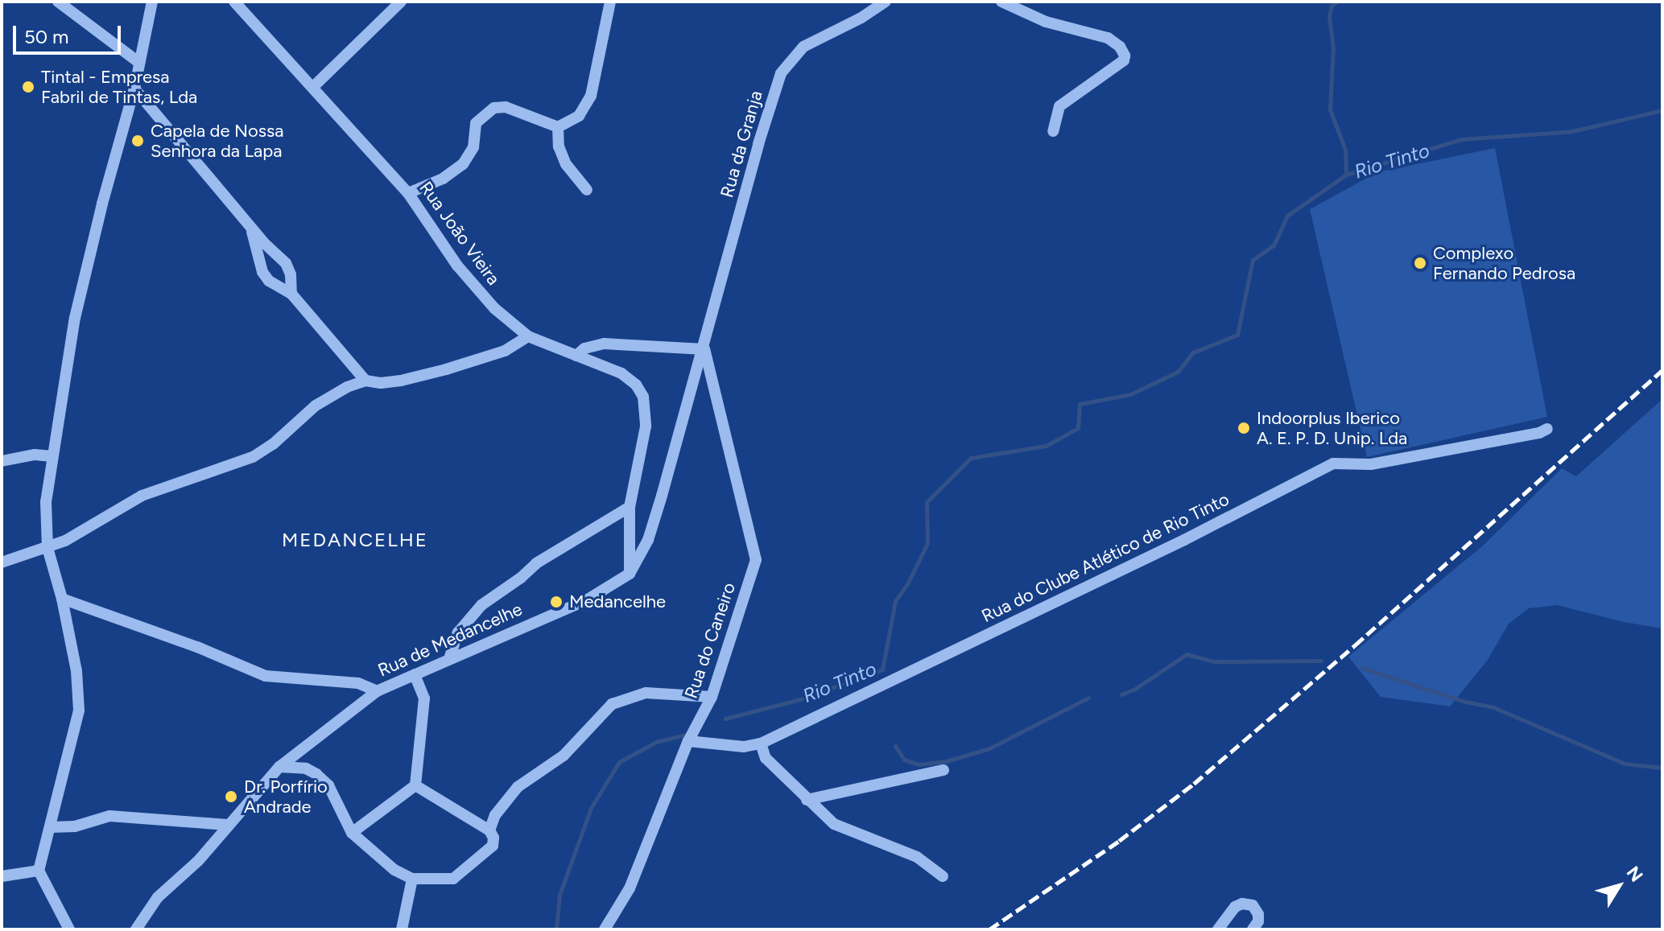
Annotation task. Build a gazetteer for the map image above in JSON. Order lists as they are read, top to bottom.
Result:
{
  "streets": {
    "street": [
      "Rua da Granja",
      "Rua João Vieira",
      "Rua do Clube Atlético de Rio Tinto",
      "Rua de Medancelhe",
      "Rua do Caneiro"
    ]
  },
  "crossings": [
    ["Rua da Granja", "Rua do Caneiro"],
    ["Rua João Vieira", "Rua de Medancelhe"],
    ["Rua do Clube Atlético de Rio Tinto", "Rua do Caneiro"]
  ],
  "districts": ["MEDANCELHE"],
  "water": ["Rio Tinto"],
  "places": [
    "Tintal - Empresa Fabril de Tintas, Lda",
    "Capela de Nossa Senhora da Lapa",
    "Complexo Fernando Pedrosa",
    "Indoorplus Iberico A. E. P. D. Unip. Lda",
    "Medancelhe",
    "Dr. Porfírio Andrade"
  ],
  "scale_bar": "50 m",
  "north": "top right"
}
